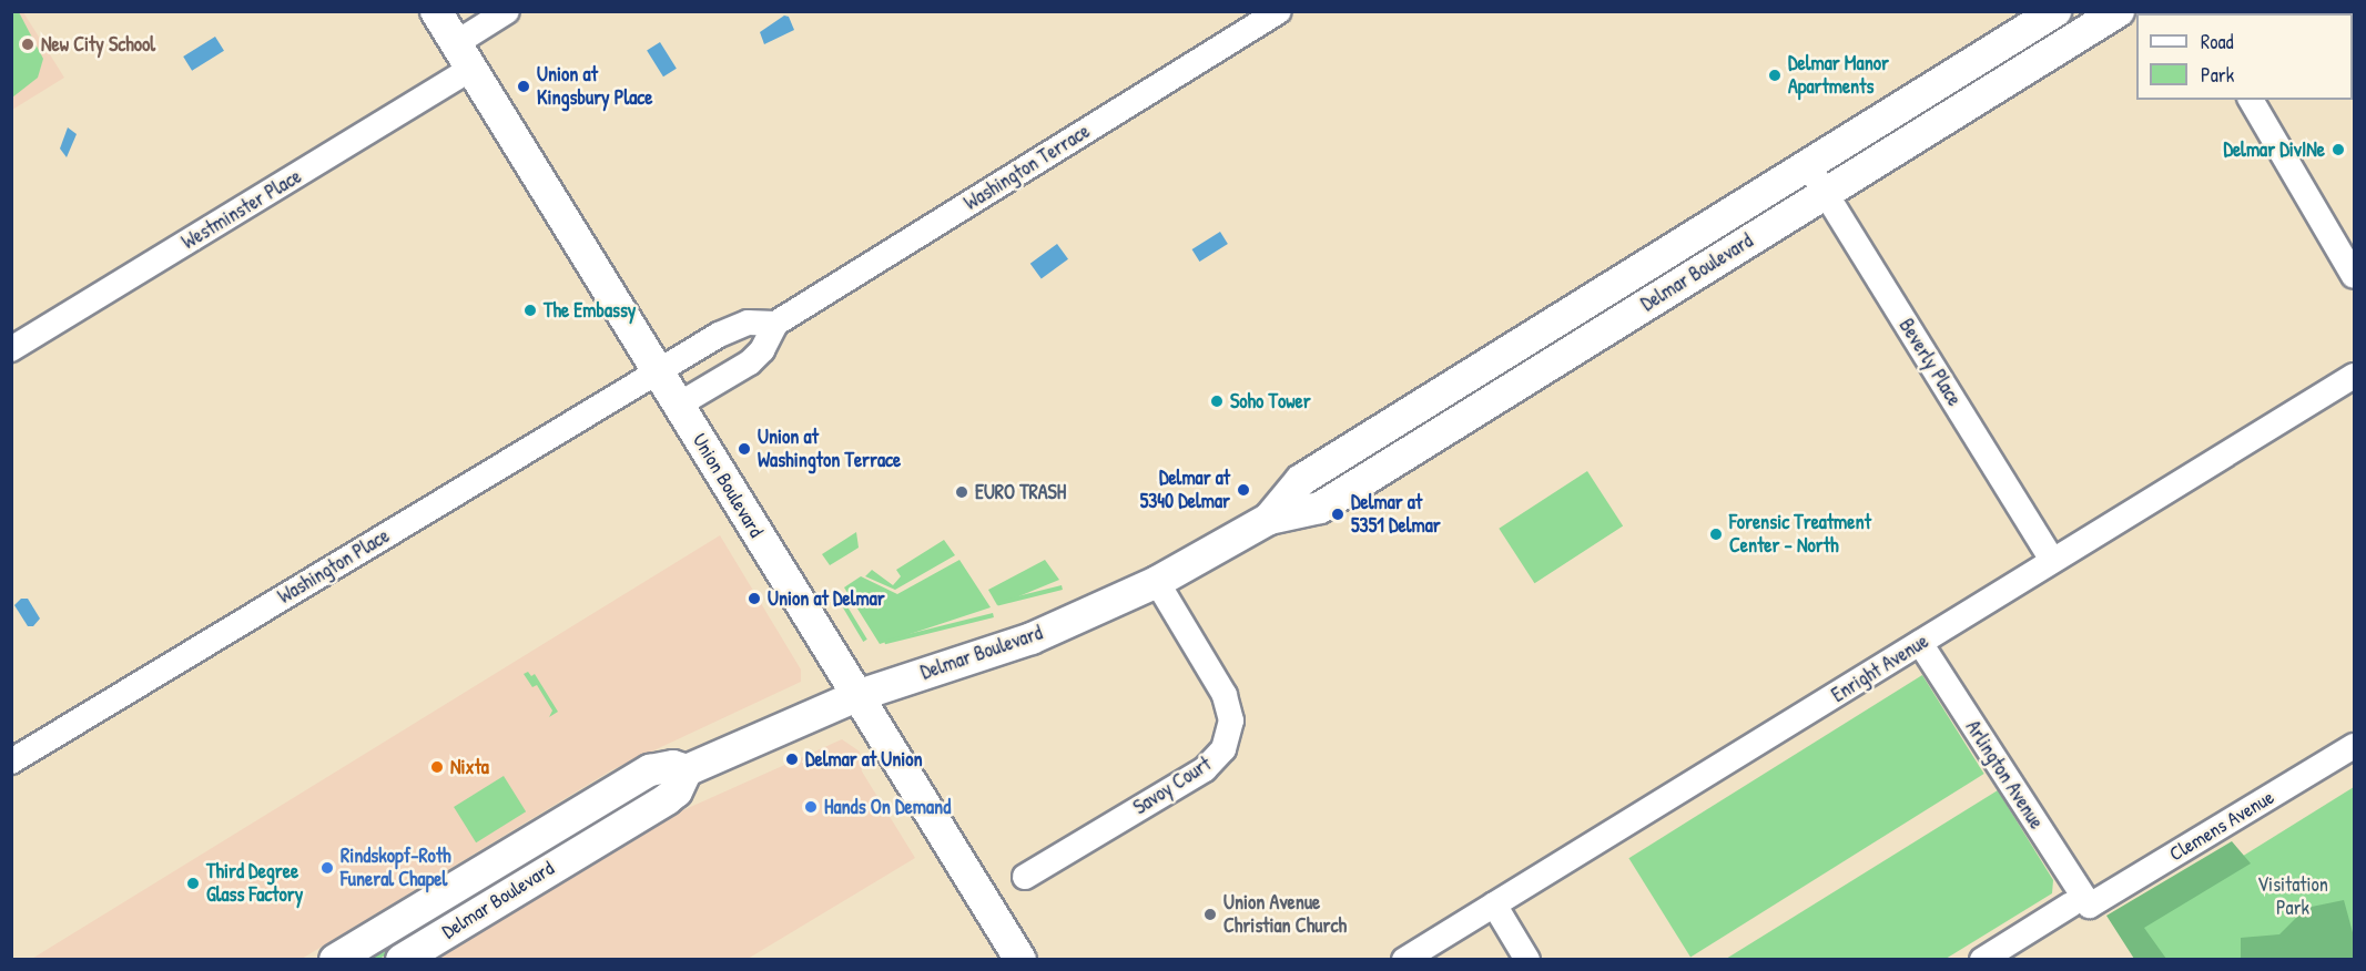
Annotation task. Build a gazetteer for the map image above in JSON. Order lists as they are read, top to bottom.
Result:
{
  "streets": {
    "main road": ["Delmar Boulevard", "Union Boulevard"],
    "street": [
      "Washington Terrace",
      "Westminster Place",
      "Beverly Place",
      "Washington Place",
      "Enright Avenue",
      "Arlington Avenue",
      "Savoy Court",
      "Clemens Avenue"
    ]
  },
  "crossings": [
    ["Washington Terrace", "Washington Place"],
    ["Westminster Place", "Union Boulevard"],
    ["Delmar Boulevard", "Beverly Place"],
    ["Delmar Boulevard", "Union Boulevard"],
    ["Delmar Boulevard", "Savoy Court"],
    ["Beverly Place", "Enright Avenue"],
    ["Union Boulevard", "Washington Place"],
    ["Enright Avenue", "Arlington Avenue"],
    ["Arlington Avenue", "Clemens Avenue"]
  ],
  "parks": ["Visitation Park"],
  "places": [
    "New City School",
    "Delmar Manor Apartments",
    "Union at Kingsbury Place",
    "Delmar DivINe",
    "The Embassy",
    "Soho Tower",
    "Union at Washington Terrace",
    "Delmar at 5340 Delmar",
    "EURO TRASH",
    "Delmar at 5351 Delmar",
    "Forensic Treatment Center - North",
    "Union at Delmar",
    "Delmar at Union",
    "Nixta",
    "Hands On Demand",
    "Rindskopf-Roth Funeral Chapel",
    "Third Degree Glass Factory",
    "Union Avenue Christian Church"
  ],
  "legend": ["Road", "Park"]
}
